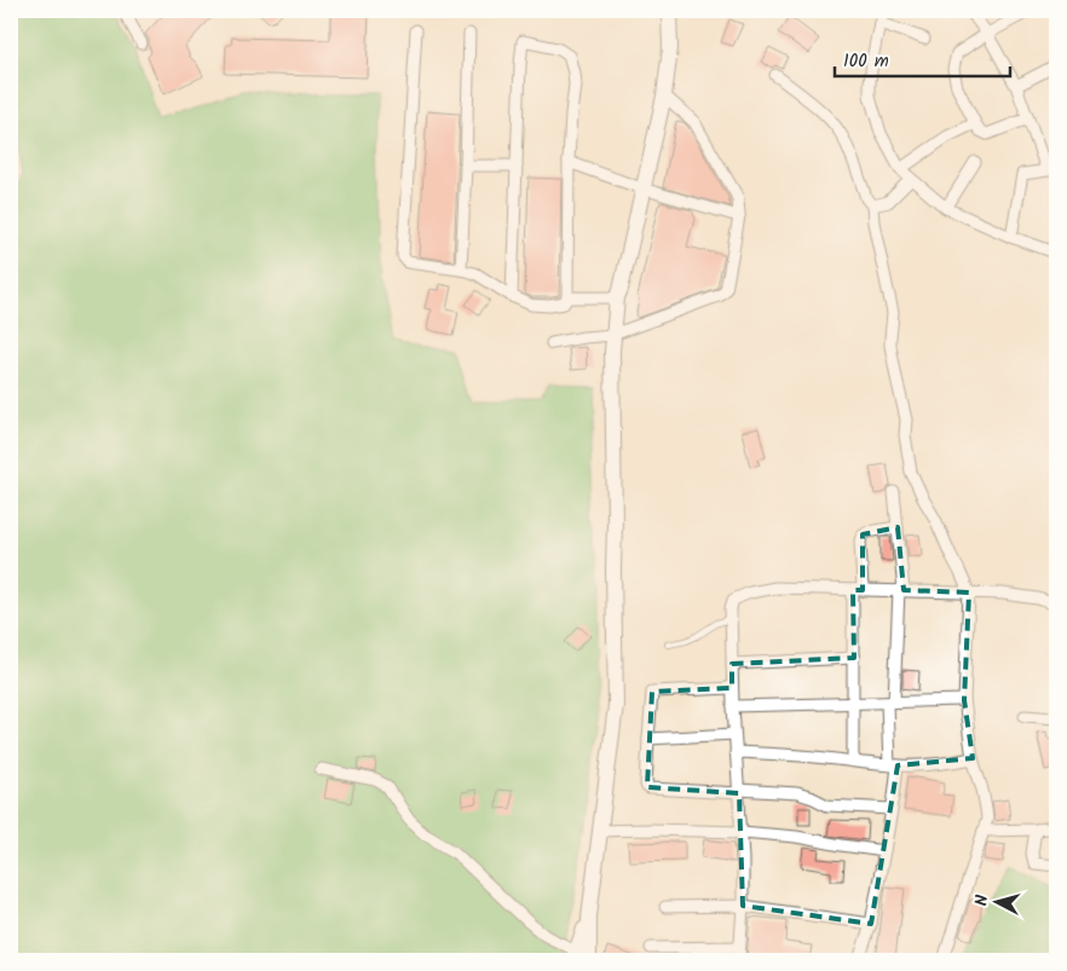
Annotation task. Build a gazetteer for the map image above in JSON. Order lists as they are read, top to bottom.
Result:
{
  "scale_bar": "100 m",
  "north": "left"
}
